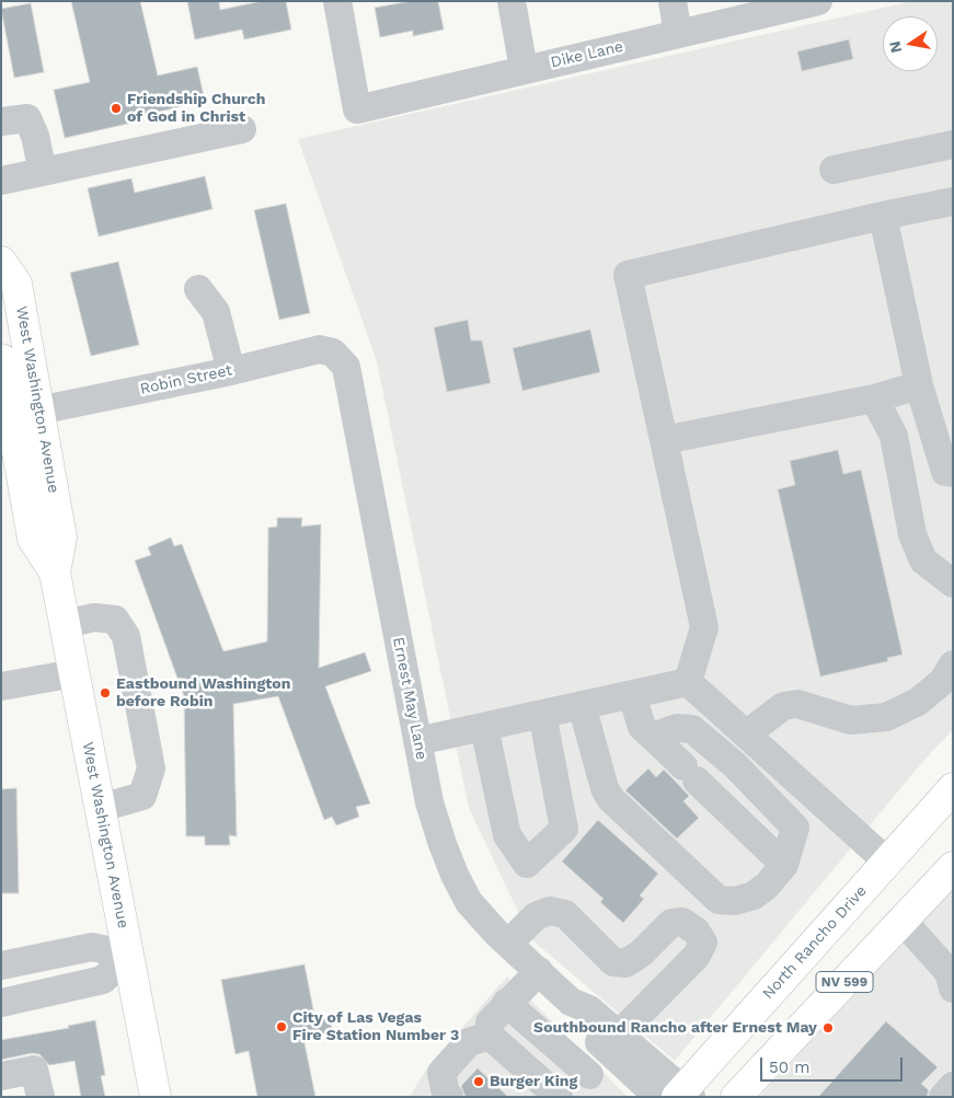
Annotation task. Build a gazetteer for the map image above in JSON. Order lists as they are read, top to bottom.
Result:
{
  "streets": {
    "main road": ["West Washington Avenue", "North Rancho Drive", "NV 599"],
    "street": ["Dike Lane", "Robin Street", "Ernest May Lane"]
  },
  "crossings": [
    ["Robin Street", "West Washington Avenue"],
    ["Robin Street", "Ernest May Lane"],
    ["Ernest May Lane", "North Rancho Drive"]
  ],
  "places": [
    "Friendship Church of God in Christ",
    "Eastbound Washington before Robin",
    "City of Las Vegas Fire Station Number 3",
    "Southbound Rancho after Ernest May",
    "Burger King"
  ],
  "scale_bar": "50 m",
  "north": "left"
}
